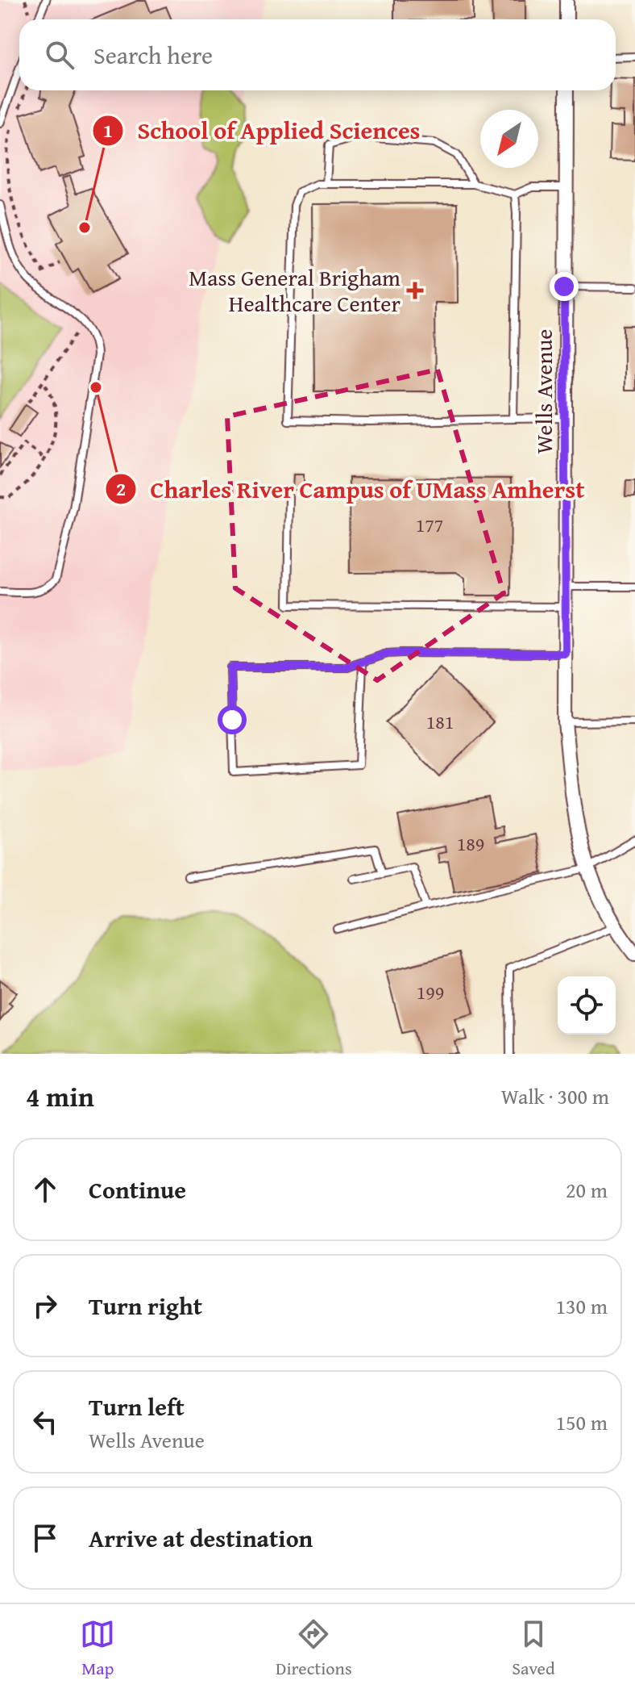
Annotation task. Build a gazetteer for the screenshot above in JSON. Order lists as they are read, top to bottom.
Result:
{
  "streets": {
    "street": ["Wells Avenue"]
  },
  "places": {
    "other": ["School of Applied Sciences", "Charles River Campus of UMass Amherst"],
    "health": ["Mass General Brigham Healthcare Center"]
  },
  "house_numbers": [
    "177",
    "181",
    "189",
    "199"
  ],
  "north": "bottom left",
  "page": {
    "search": "Search here",
    "heading": ["4 min", "Walk · 300 m"],
    "list": [
      ["Continue", "20 m"],
      ["Turn right", "130 m"],
      ["Turn left", "Wells Avenue", "150 m"],
      "Arrive at destination"
    ],
    "nav": ["Map", "Directions", "Saved"]
  }
}
